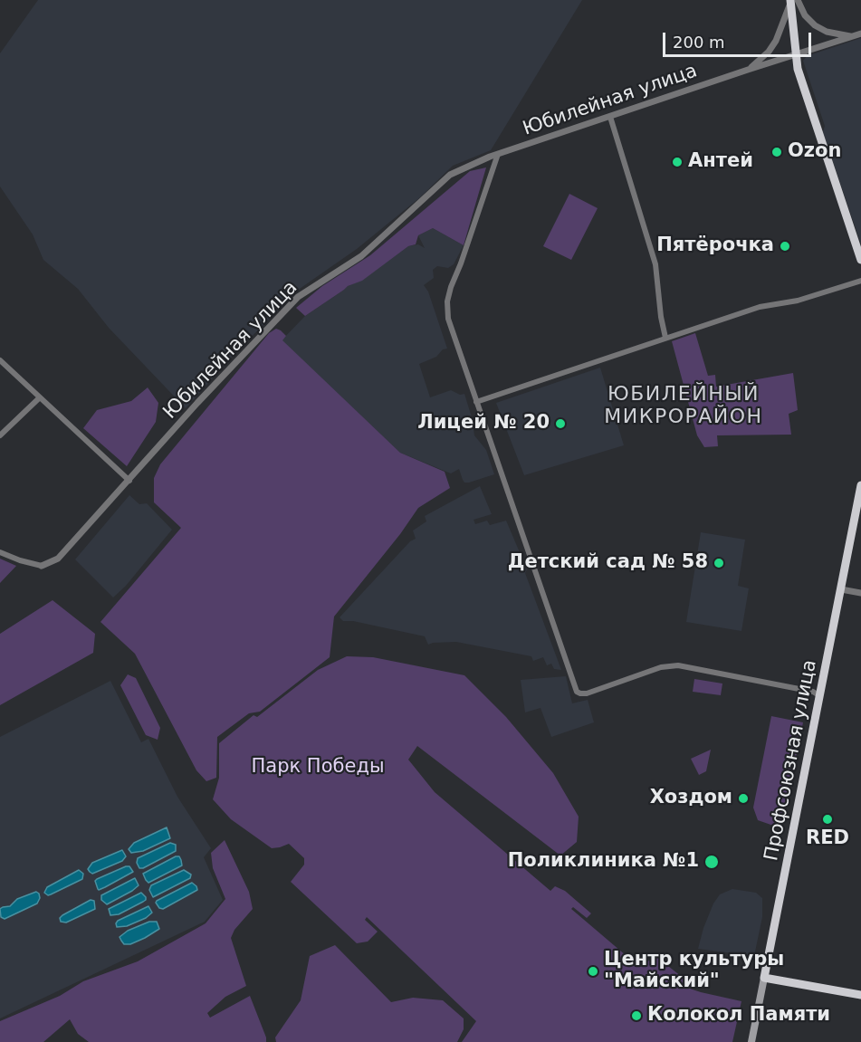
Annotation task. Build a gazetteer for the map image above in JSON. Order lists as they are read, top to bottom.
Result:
{
  "streets": {
    "highway": ["Профсоюзная улица"],
    "street": ["Юбилейная улица"]
  },
  "districts": ["ЮБИЛЕЙНЫЙ МИКРОРАЙОН"],
  "parks": ["Парк Победы"],
  "places": [
    "Ozon",
    "Антей",
    "Пятёрочка",
    "Лицей № 20",
    "Детский сад № 58",
    "Хоздом",
    "RED",
    "Поликлиника №1",
    "Центр культуры \"Майский\"",
    "Колокол Памяти"
  ],
  "scale_bar": "200 m"
}
